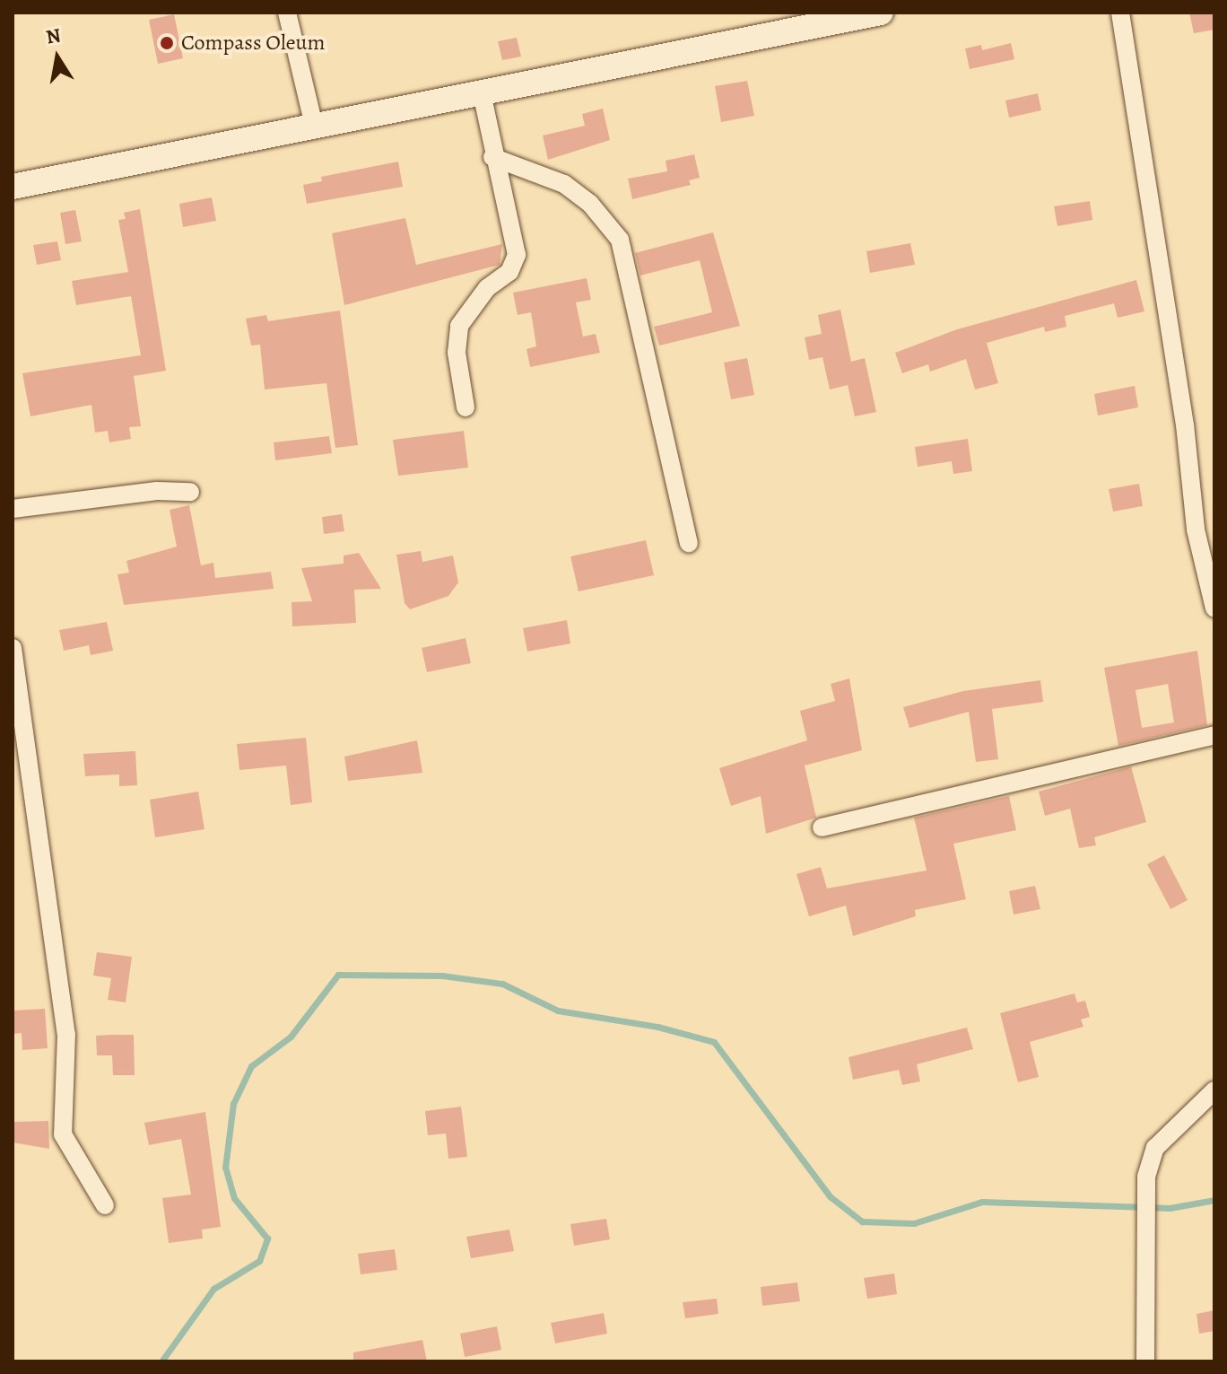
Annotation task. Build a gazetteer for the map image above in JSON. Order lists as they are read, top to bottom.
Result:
{
  "places": ["Compass Oleum"],
  "north": "top"
}
